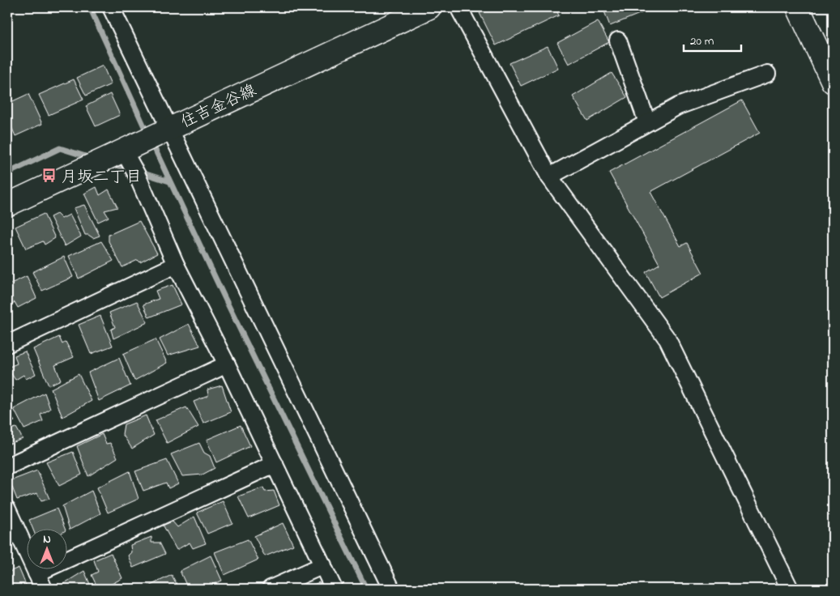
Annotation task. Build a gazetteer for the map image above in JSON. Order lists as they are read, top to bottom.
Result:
{
  "streets": {
    "main road": ["住吉金谷線"]
  },
  "places": {
    "bus stop": ["月坂二丁目"]
  },
  "scale_bar": "20 m",
  "north": "top"
}
